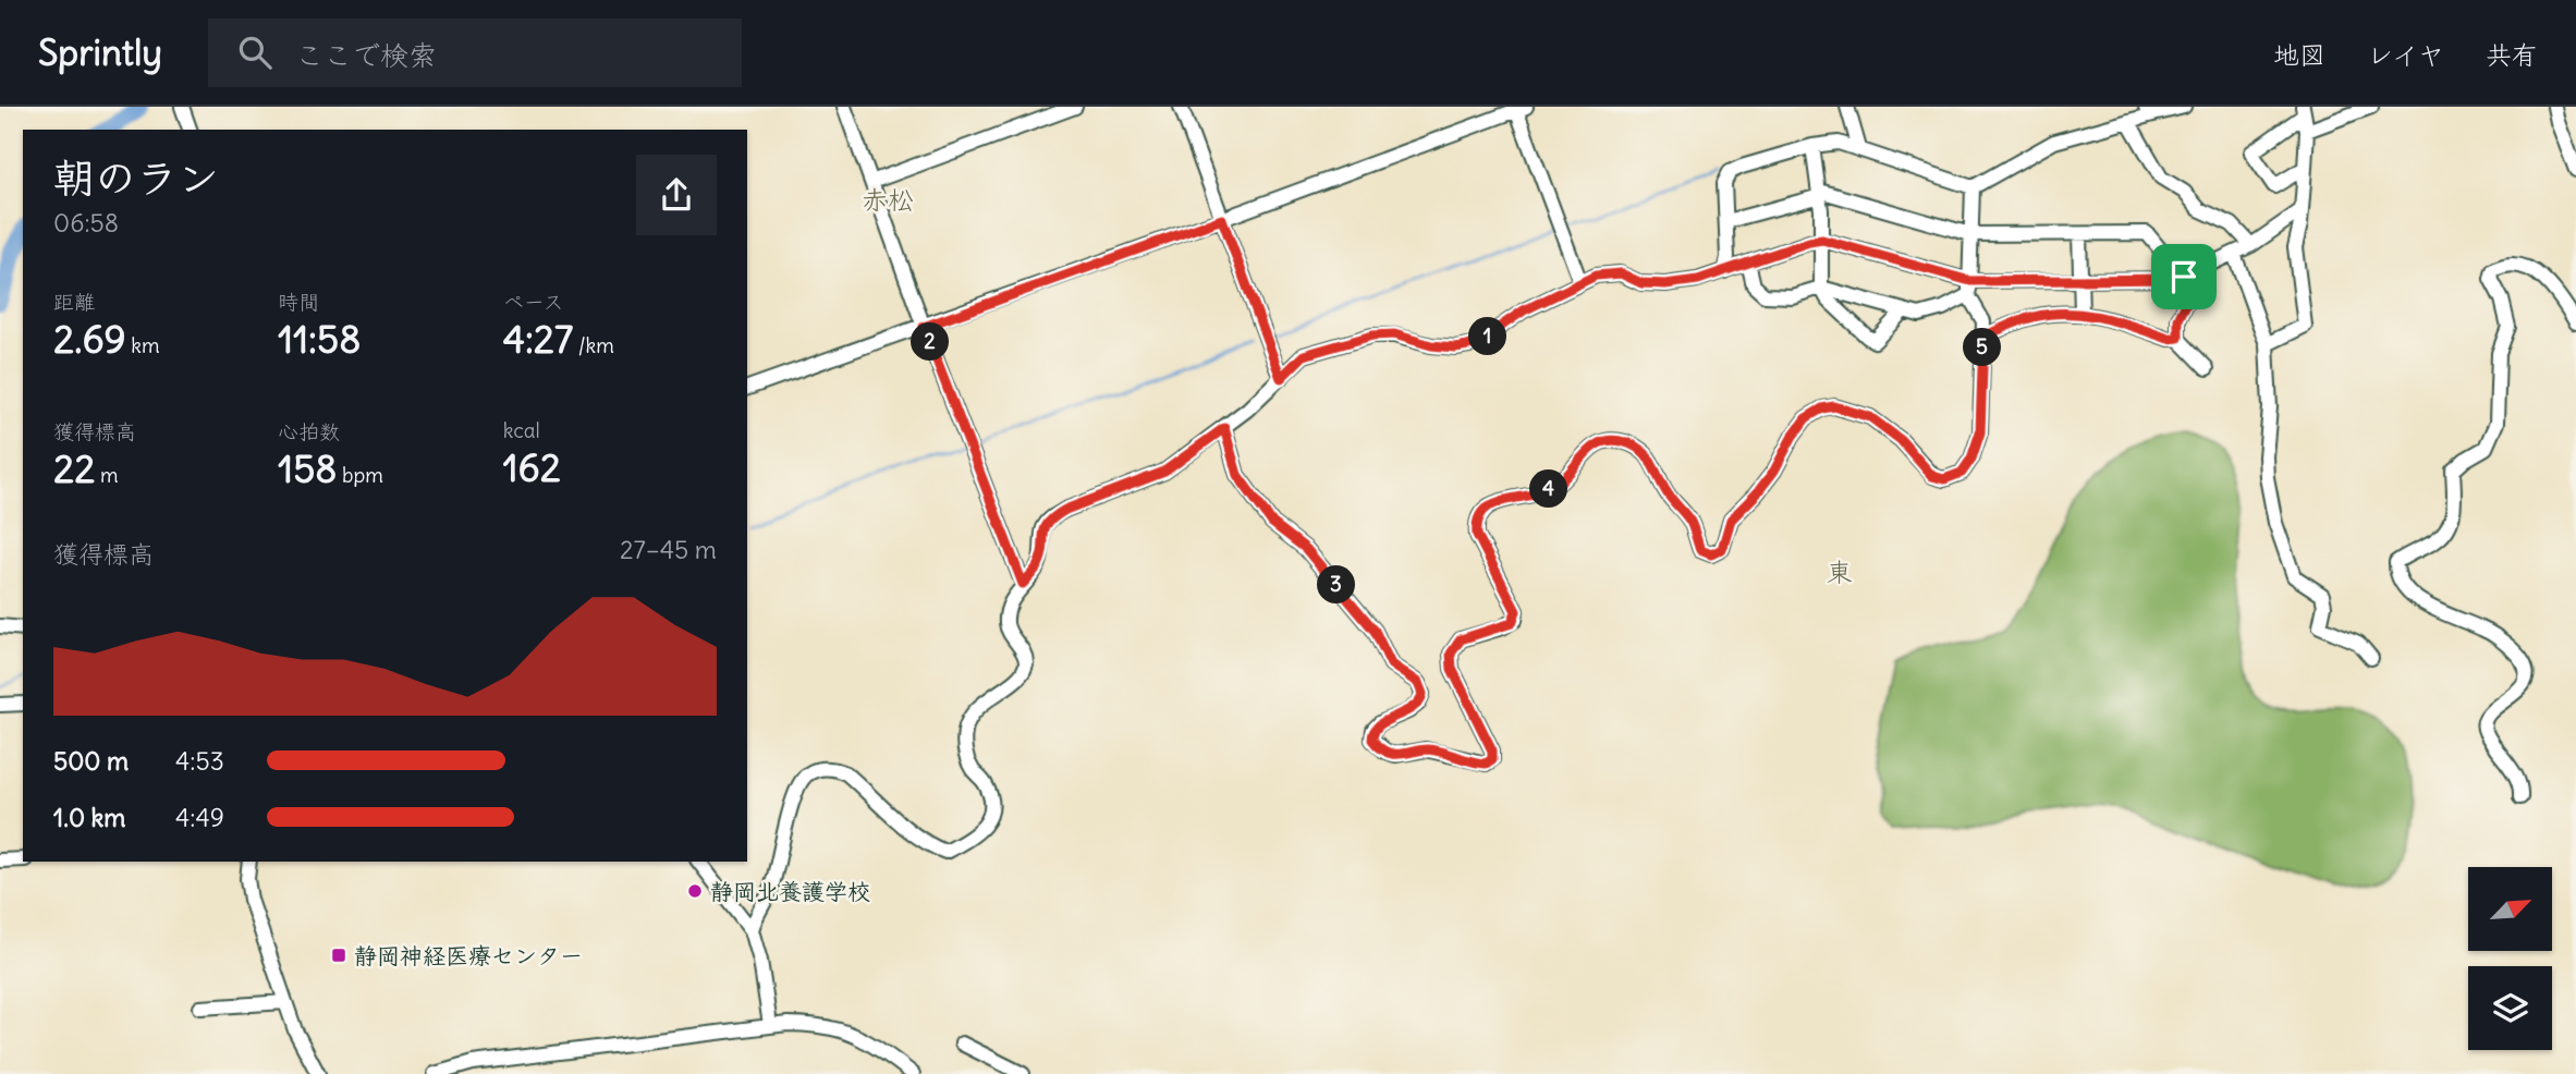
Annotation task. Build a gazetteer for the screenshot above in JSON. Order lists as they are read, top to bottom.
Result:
{
  "districts": ["赤松", "東"],
  "places": {
    "other": ["静岡北養護学校"],
    "transit": ["静岡神経医療センター"]
  },
  "north": "top right",
  "page": {
    "header": "Sprintly",
    "search": "ここで検索",
    "nav": ["地図", "レイヤ", "共有"],
    "heading": ["朝のラン", "06:58"],
    "stats": [
      ["距離", "2.69 km"],
      ["時間", "11:58"],
      ["ペース", "4:27 /km"],
      ["獲得標高", "22 m"],
      ["心拍数", "158 bpm"],
      ["kcal", "162"]
    ],
    "pins": [
      "1",
      "2",
      "5",
      "4",
      "3"
    ],
    "chart": ["獲得標高", "27–45 m"],
    "list": [
      {
        "name": "500 m",
        "note": "4:53"
      },
      {
        "name": "1.0 km",
        "note": "4:49"
      }
    ]
  }
}
